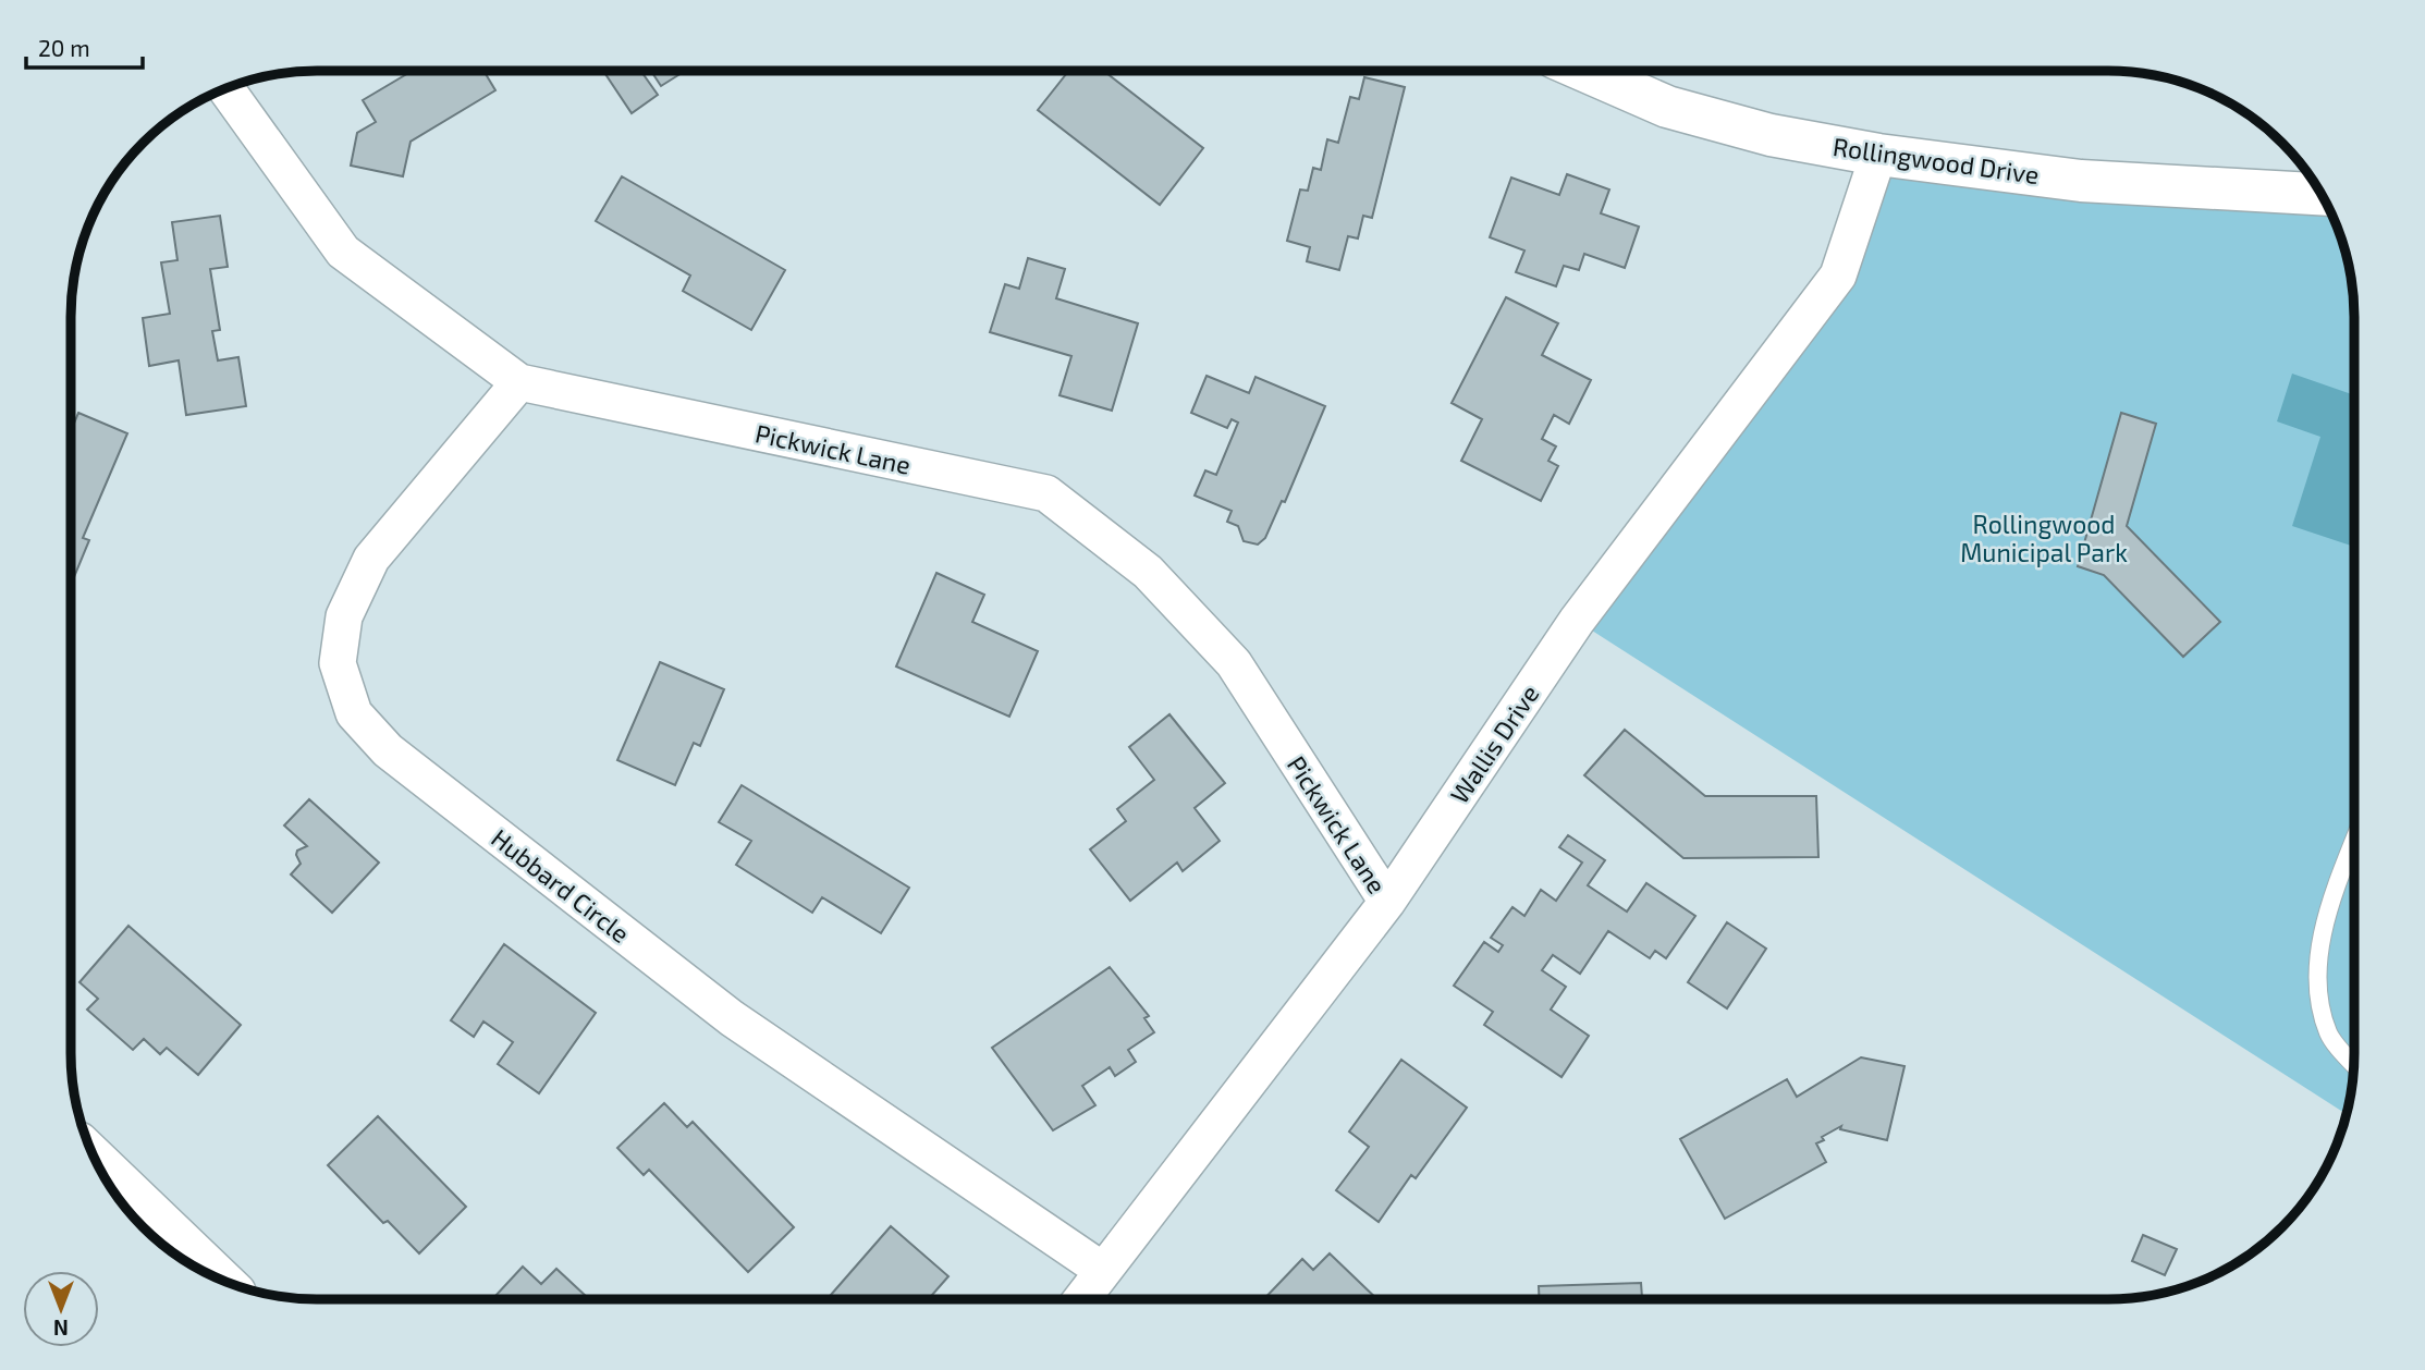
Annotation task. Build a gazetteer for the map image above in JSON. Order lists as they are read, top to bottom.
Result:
{
  "streets": {
    "street": [
      "Rollingwood Drive",
      "Pickwick Lane",
      "Wallis Drive",
      "Hubbard Circle"
    ]
  },
  "crossings": [
    ["Rollingwood Drive", "Wallis Drive"],
    ["Pickwick Lane", "Wallis Drive"],
    ["Pickwick Lane", "Hubbard Circle"],
    ["Wallis Drive", "Hubbard Circle"]
  ],
  "parks": ["Rollingwood Municipal Park"],
  "scale_bar": "20 m",
  "north": "bottom"
}
